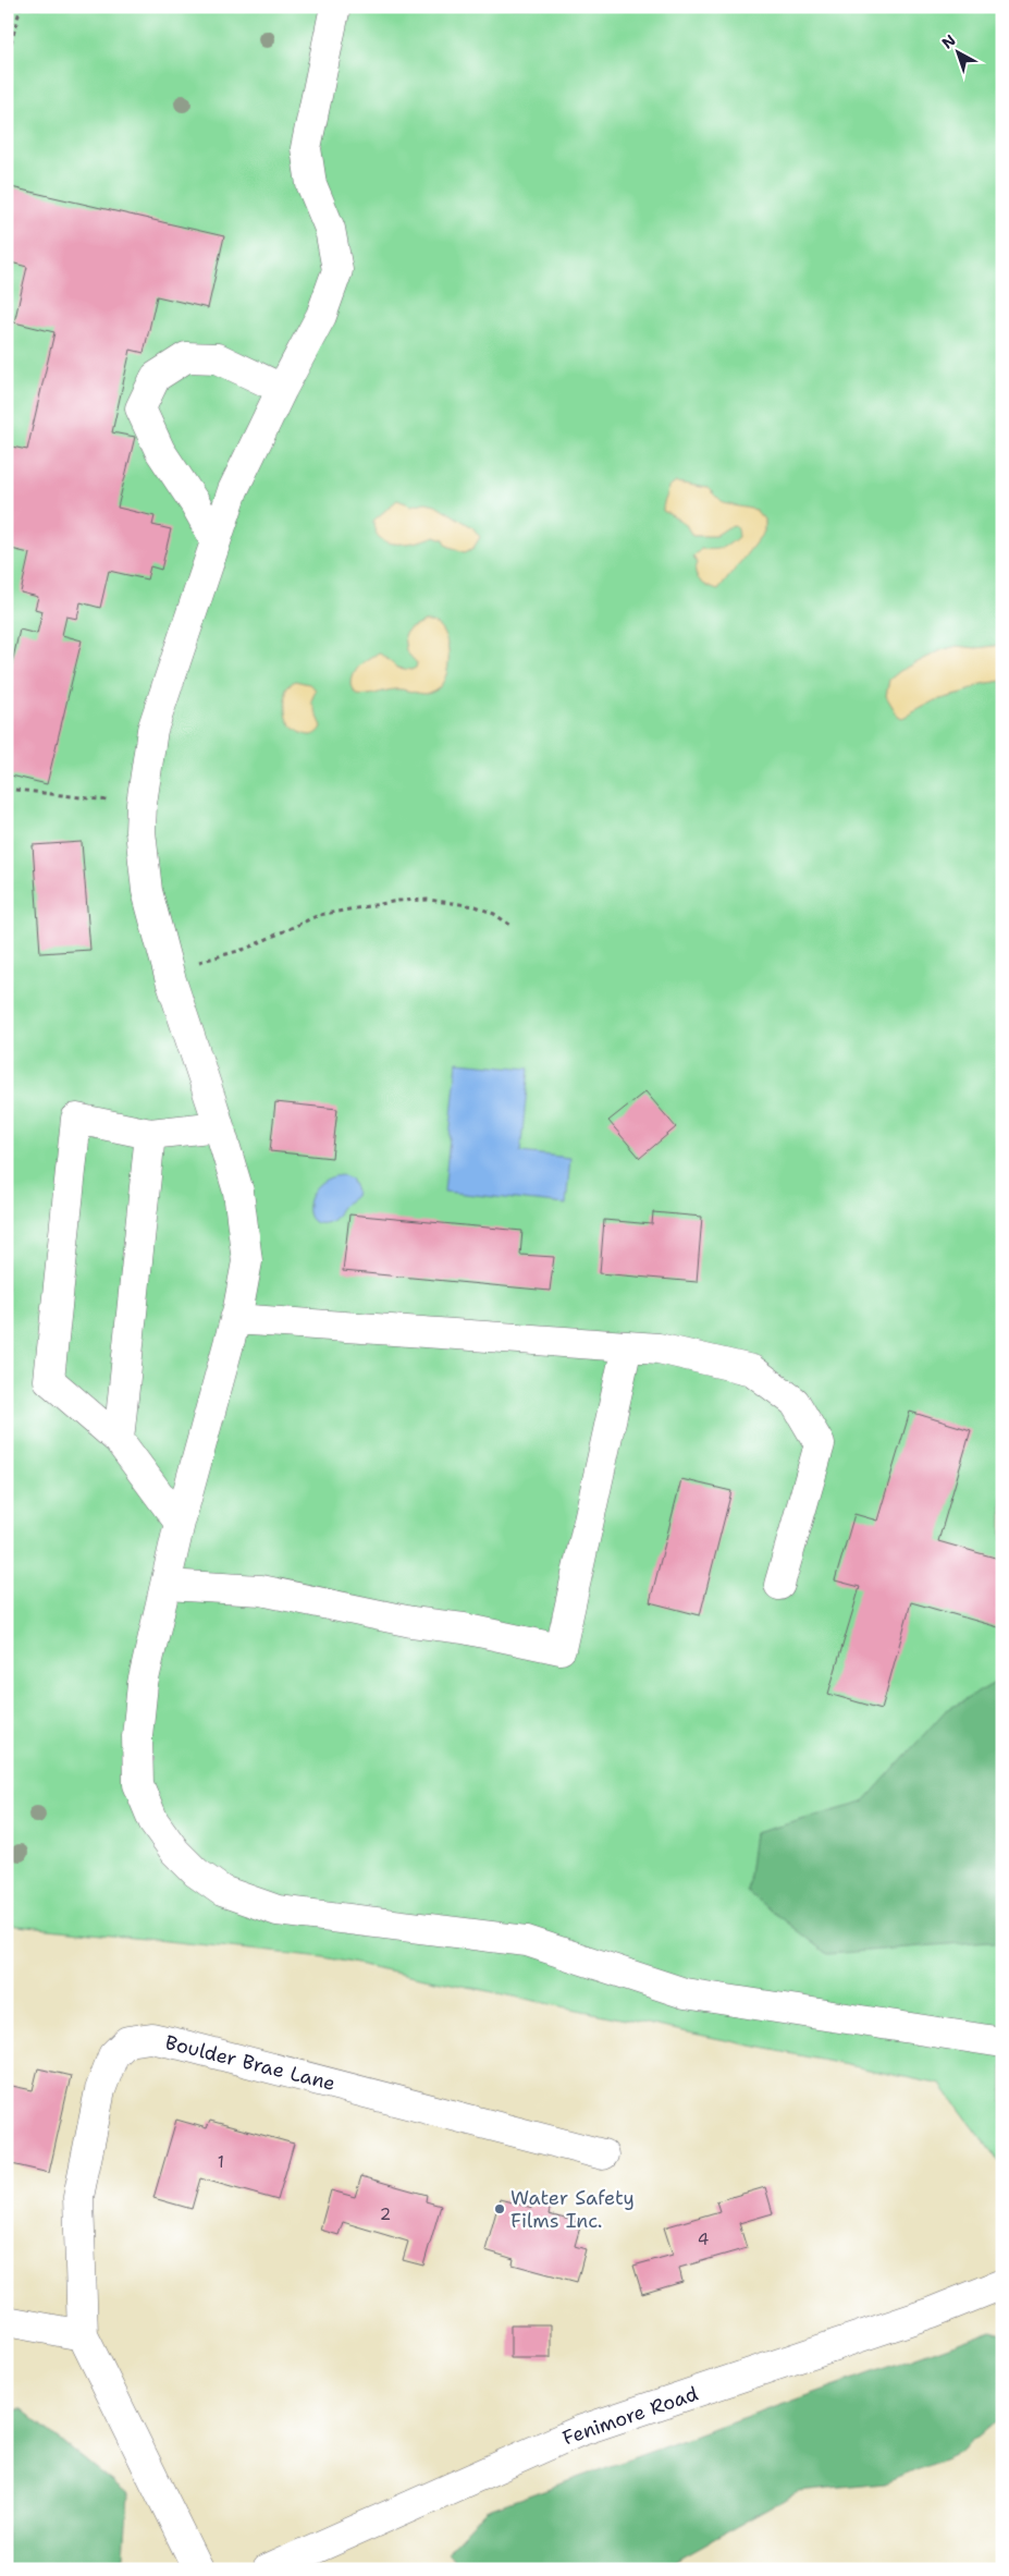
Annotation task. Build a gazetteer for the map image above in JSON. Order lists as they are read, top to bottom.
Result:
{
  "streets": {
    "street": ["Boulder Brae Lane", "Fenimore Road"]
  },
  "places": ["Water Safety Films Inc."],
  "house_numbers": ["1", "2", "4"],
  "north": "top left"
}
